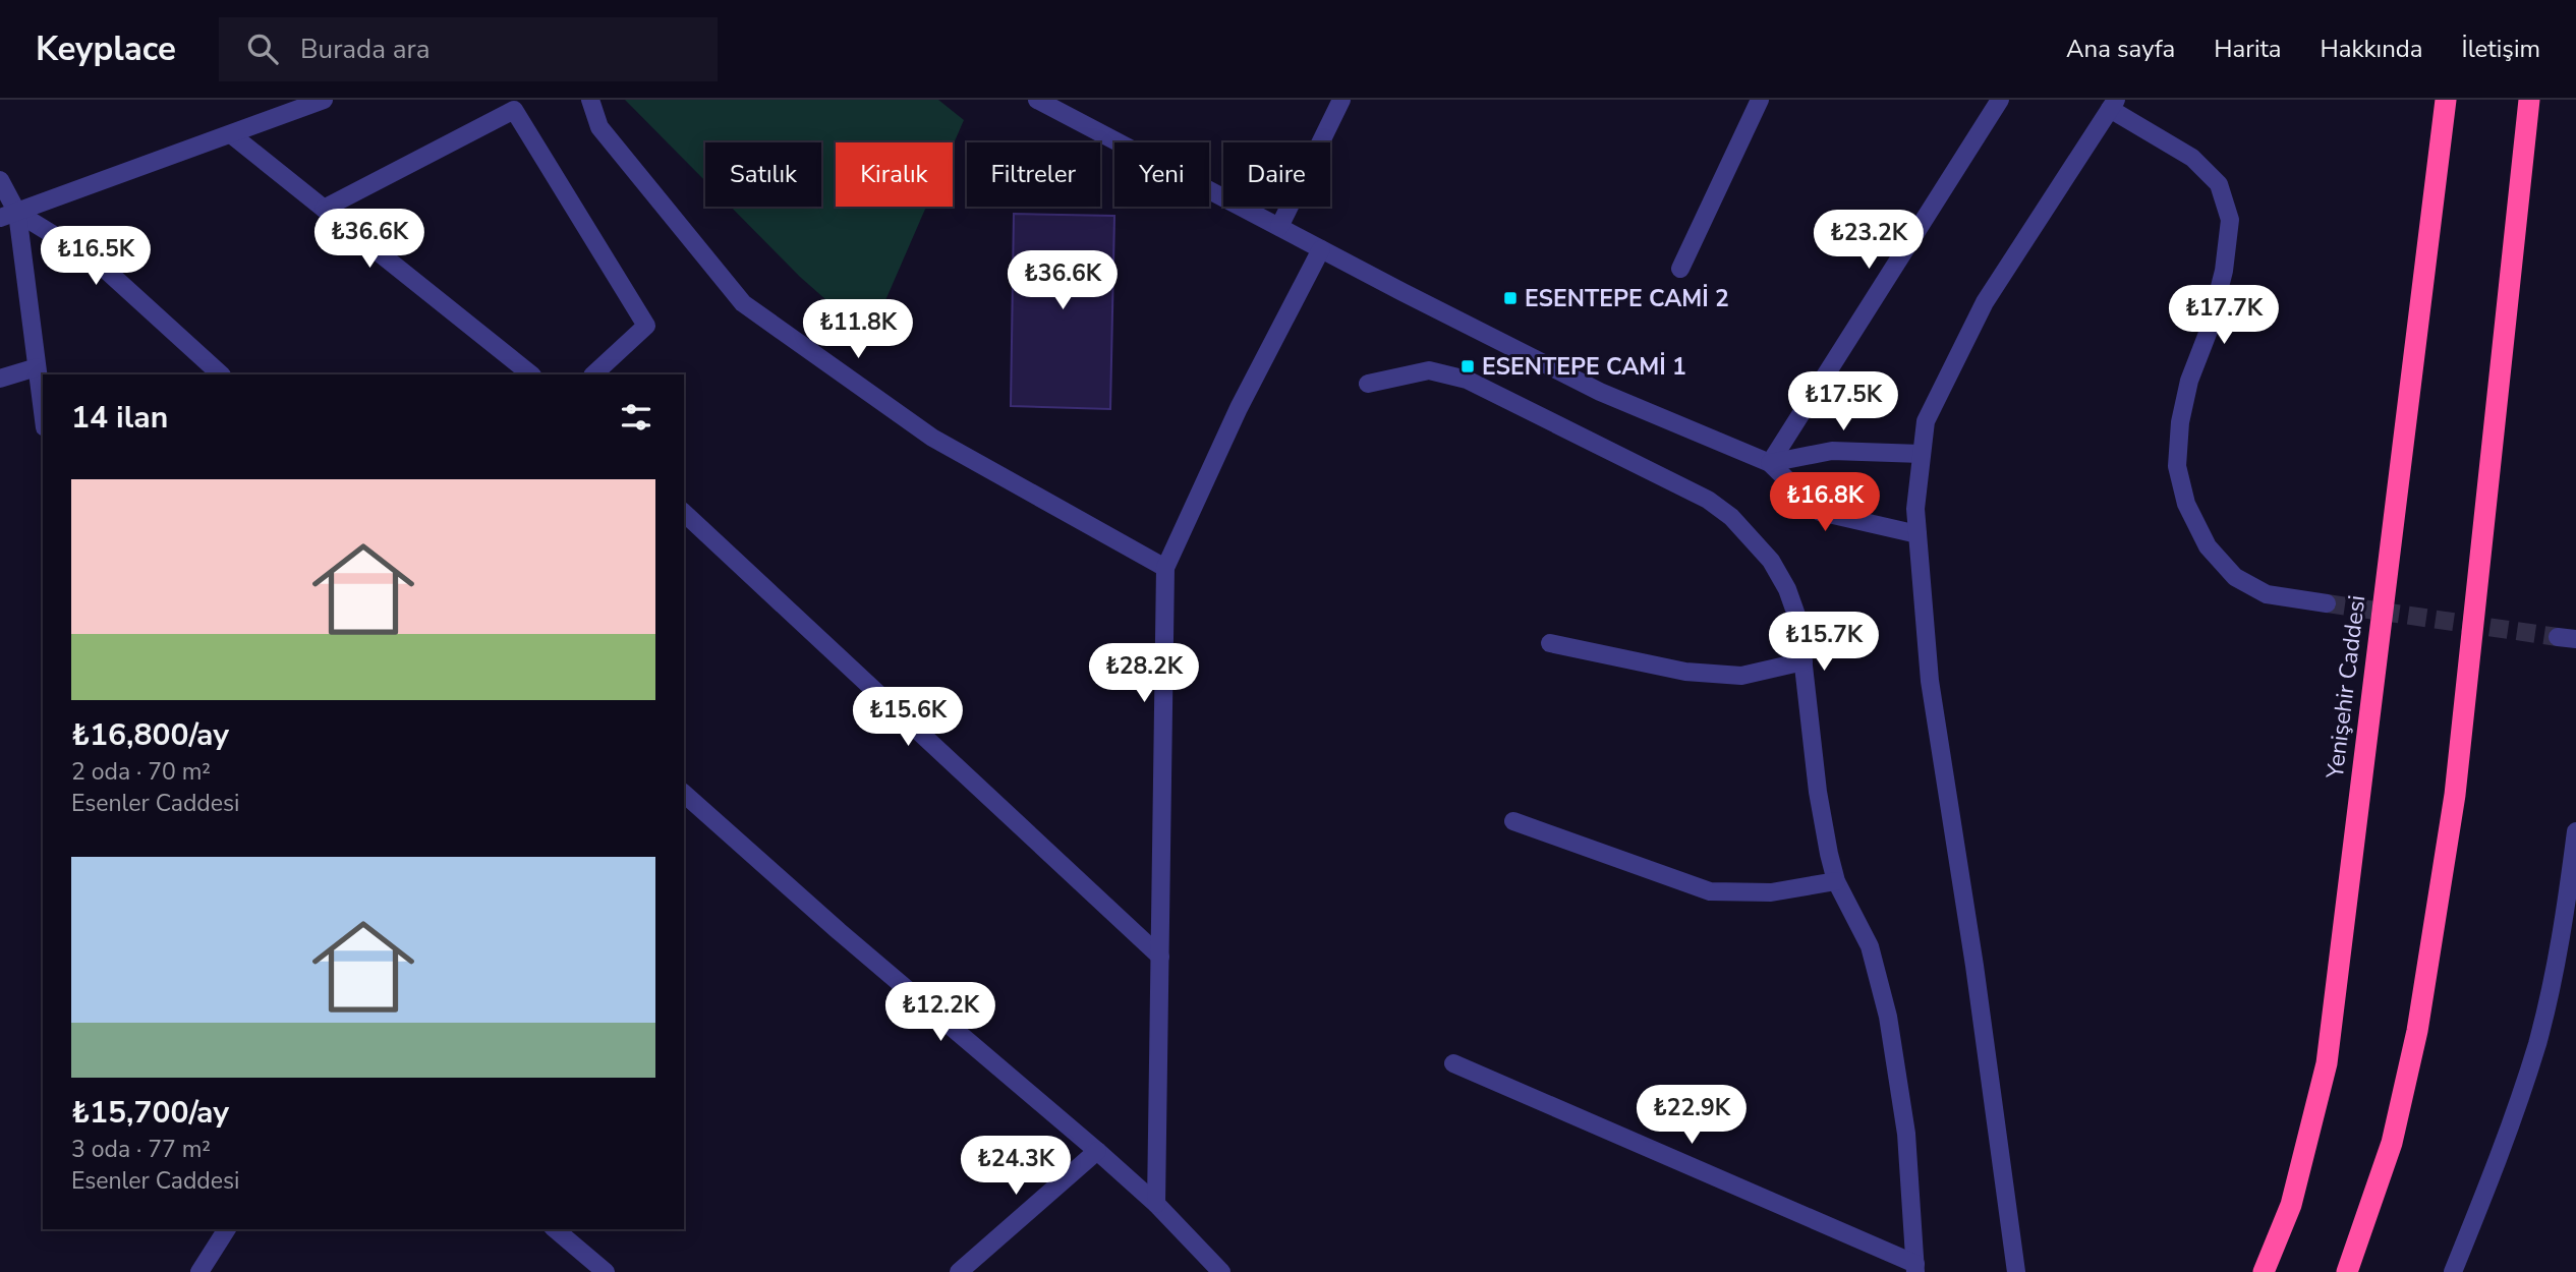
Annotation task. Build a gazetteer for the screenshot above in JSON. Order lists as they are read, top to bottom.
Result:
{
  "streets": {
    "highway": ["Yenişehir Caddesi"]
  },
  "places": {
    "transit": ["ESENTEPE CAMİ 2", "ESENTEPE CAMİ 1"]
  },
  "page": {
    "header": "Keyplace",
    "search": "Burada ara",
    "nav": [
      "Ana sayfa",
      "Harita",
      "Hakkında",
      "İletişim"
    ],
    "chip": [
      "Satılık",
      "Kiralık",
      "Filtreler",
      "Yeni",
      "Daire"
    ],
    "price": [
      "₺36.6K",
      "₺23.2K",
      "₺16.5K",
      "₺36.6K",
      "₺17.7K",
      "₺11.8K",
      "₺17.5K",
      "₺16.8K",
      "₺15.7K",
      "₺28.2K",
      "₺15.6K",
      "₺12.2K",
      "₺22.9K",
      "₺24.3K"
    ],
    "heading": "14 ilan",
    "list": [
      {
        "name": "₺16,800/ay",
        "note": "2 oda · 70 m² · Esenler Caddesi"
      },
      {
        "name": "₺15,700/ay",
        "note": "3 oda · 77 m² · Esenler Caddesi"
      }
    ]
  }
}
